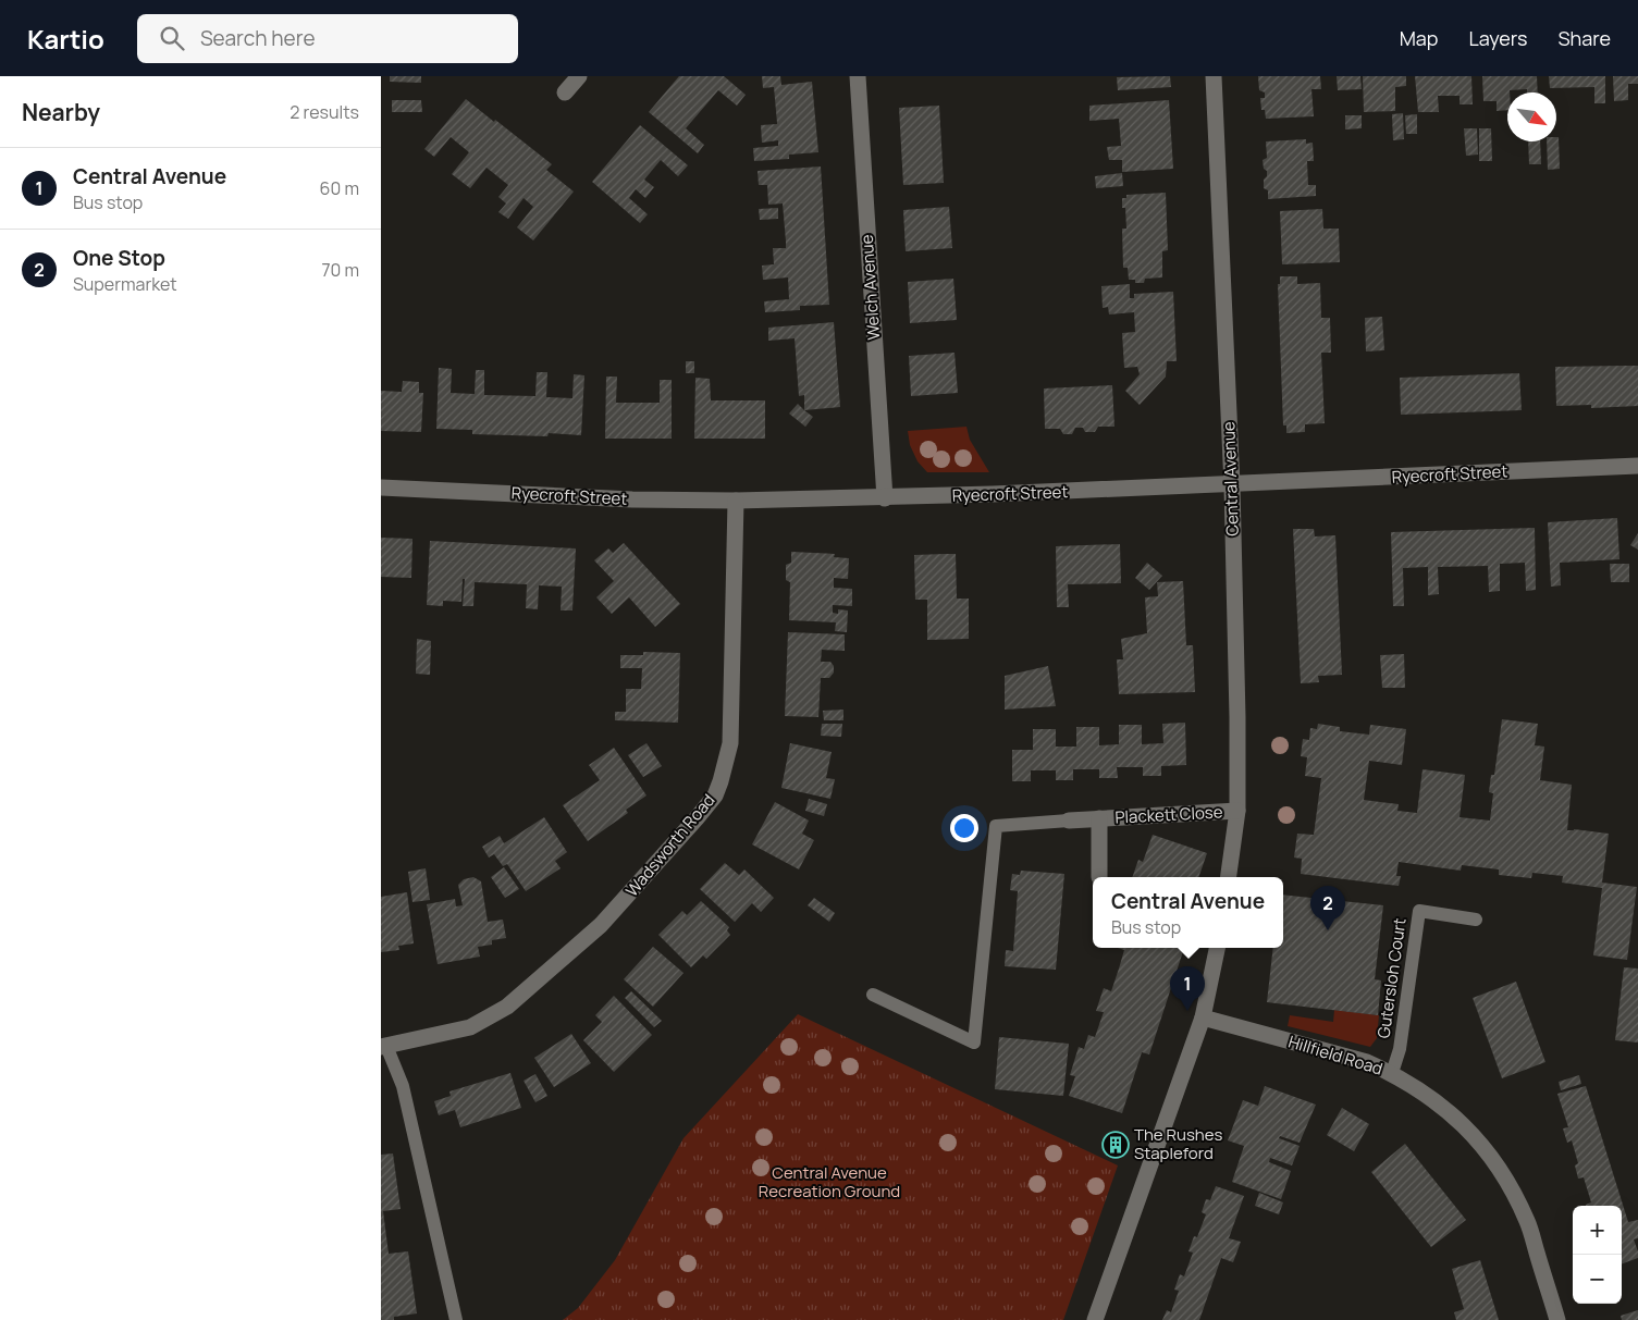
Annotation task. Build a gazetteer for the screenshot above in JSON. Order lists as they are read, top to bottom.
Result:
{
  "streets": {
    "street": [
      "Welch Avenue",
      "Ryecroft Street",
      "Central Avenue",
      "Plackett Close",
      "Wadsworth Road",
      "Hillfield Road"
    ],
    "lane": ["Gutersloh Court"]
  },
  "crossings": [
    ["Welch Avenue", "Ryecroft Street"],
    ["Ryecroft Street", "Central Avenue"],
    ["Ryecroft Street", "Wadsworth Road"],
    ["Central Avenue", "Plackett Close"],
    ["Gutersloh Court", "Hillfield Road"]
  ],
  "parks": ["Central Avenue Recreation Ground"],
  "places": {
    "building": ["The Rushes Stapleford"]
  },
  "north": "bottom right",
  "page": {
    "header": "Kartio",
    "search": "Search here",
    "nav": ["Map", "Layers", "Share"],
    "heading": ["Nearby", "2 results"],
    "list": [
      {
        "mark": "1",
        "name": "Central Avenue",
        "note": "Bus stop",
        "value": "60 m"
      },
      {
        "mark": "2",
        "name": "One Stop",
        "note": "Supermarket",
        "value": "70 m"
      }
    ],
    "popup": ["Central Avenue", "Bus stop"],
    "pins": ["2", "1"],
    "map_buttons": ["+", "−"]
  }
}
